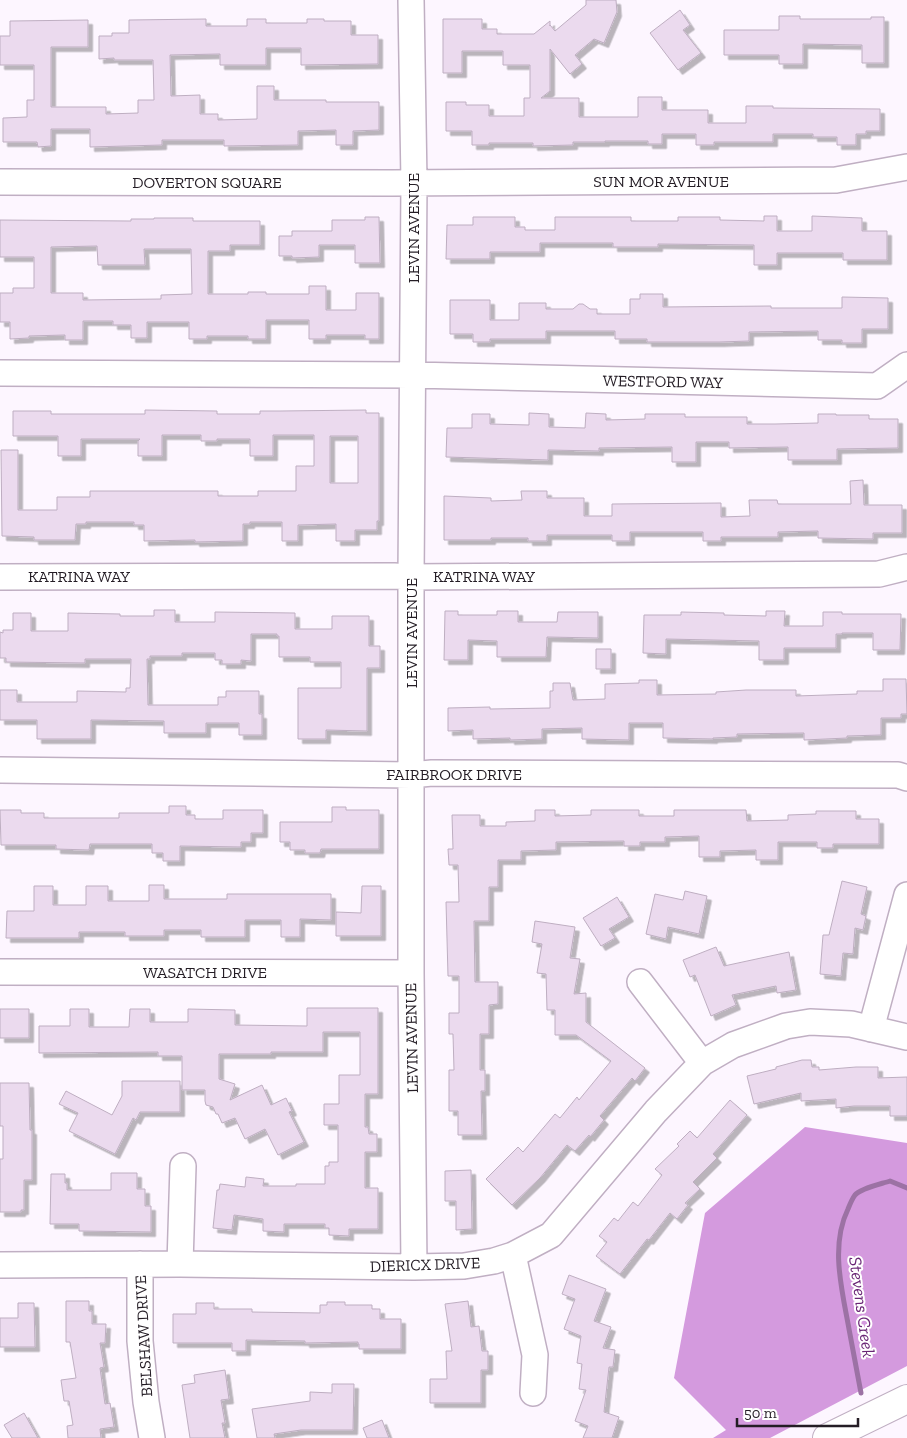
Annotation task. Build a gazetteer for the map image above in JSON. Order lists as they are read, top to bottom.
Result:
{
  "streets": {
    "street": [
      "SUN MOR AVENUE",
      "DOVERTON SQUARE",
      "LEVIN AVENUE",
      "WESTFORD WAY",
      "KATRINA WAY",
      "FAIRBROOK DRIVE",
      "WASATCH DRIVE",
      "DIERICX DRIVE",
      "BELSHAW DRIVE"
    ]
  },
  "crossings": [
    ["SUN MOR AVENUE", "DOVERTON SQUARE"],
    ["SUN MOR AVENUE", "LEVIN AVENUE"],
    ["DOVERTON SQUARE", "LEVIN AVENUE"],
    ["LEVIN AVENUE", "WESTFORD WAY"],
    ["LEVIN AVENUE", "KATRINA WAY"],
    ["LEVIN AVENUE", "FAIRBROOK DRIVE"],
    ["LEVIN AVENUE", "WASATCH DRIVE"],
    ["LEVIN AVENUE", "DIERICX DRIVE"],
    ["DIERICX DRIVE", "BELSHAW DRIVE"]
  ],
  "water": ["Stevens Creek"],
  "scale_bar": "50 m"
}
